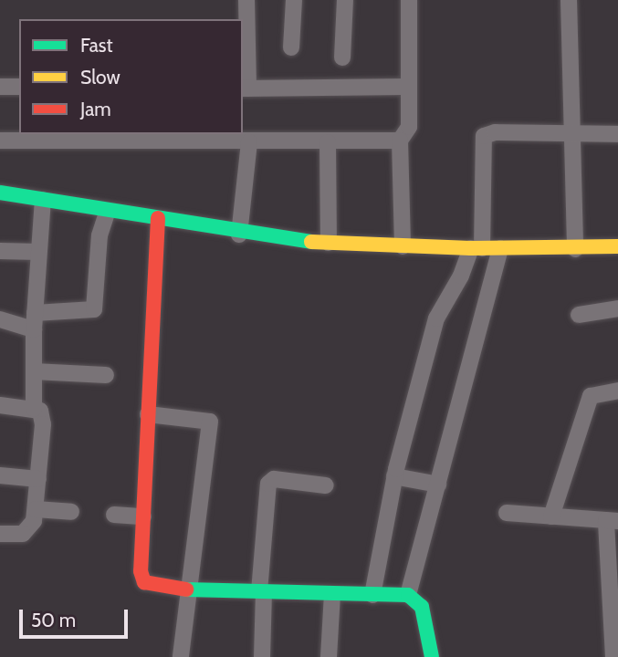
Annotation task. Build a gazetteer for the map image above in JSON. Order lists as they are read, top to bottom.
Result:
{
  "legend": ["Fast", "Slow", "Jam"],
  "scale_bar": "50 m"
}
